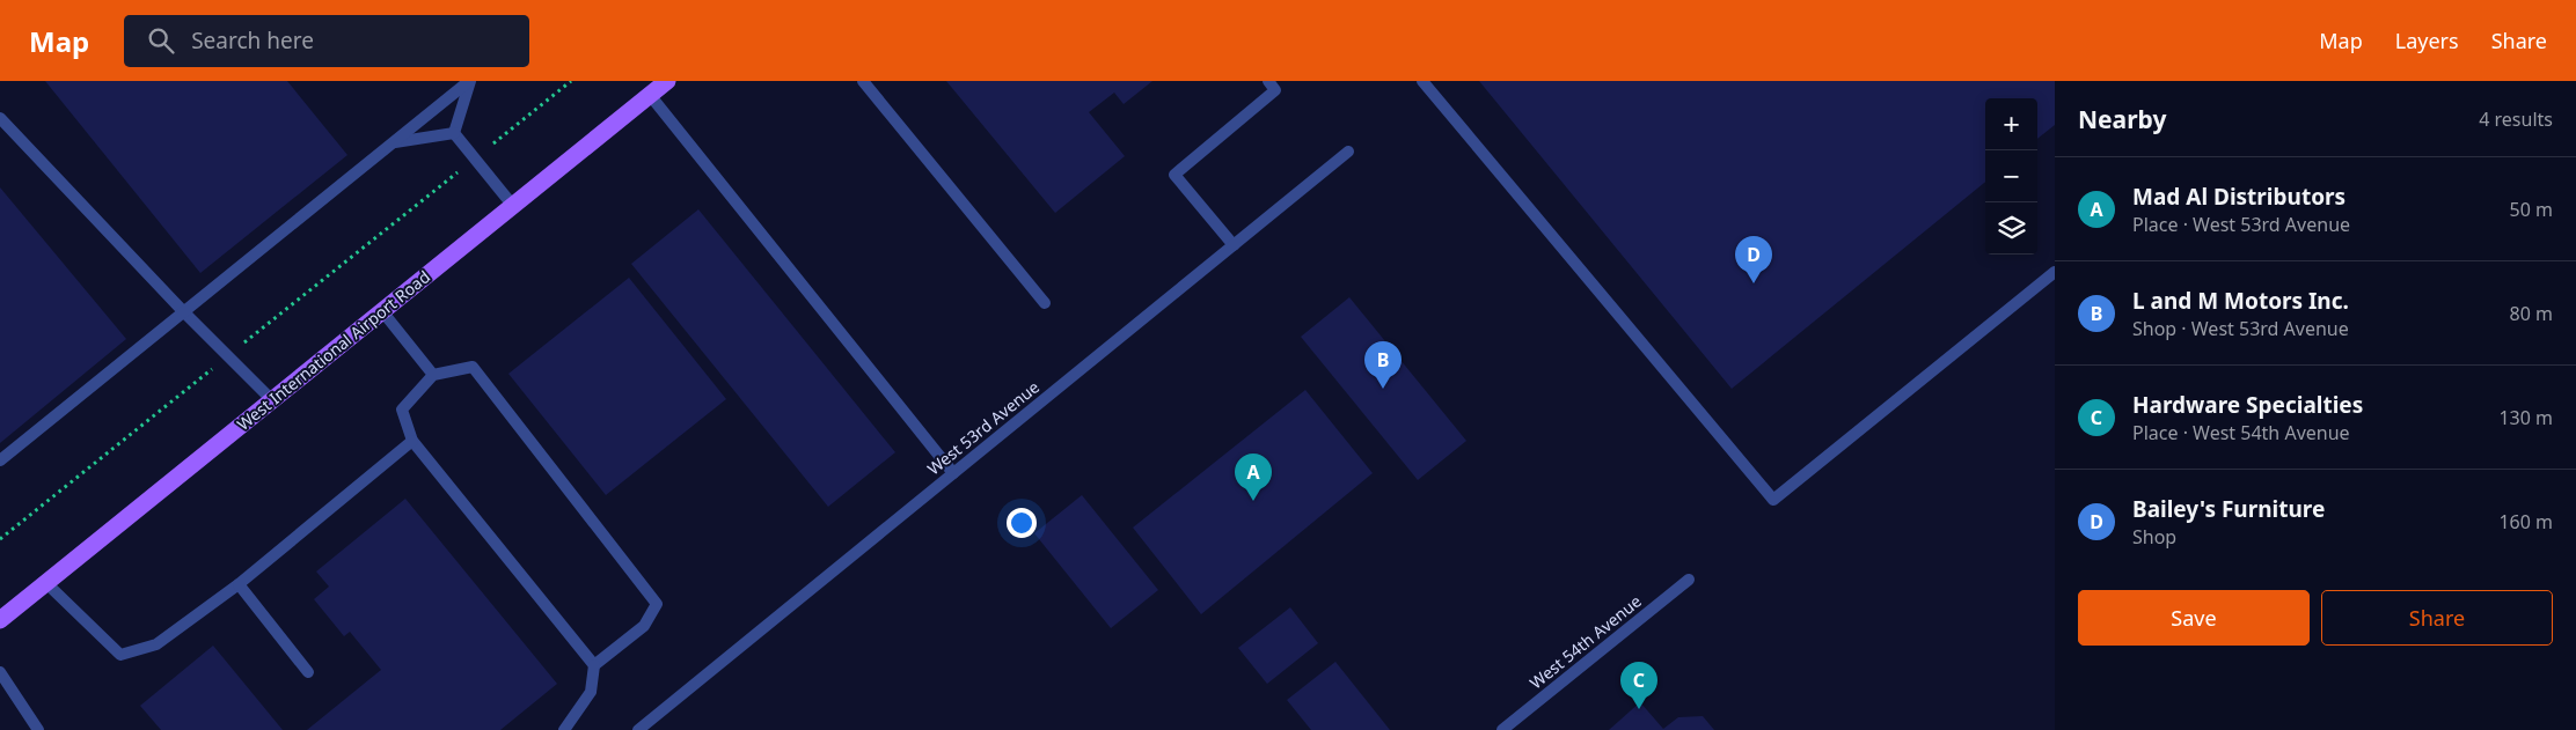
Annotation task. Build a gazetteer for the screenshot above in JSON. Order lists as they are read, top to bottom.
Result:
{
  "streets": {
    "main road": ["West International Airport Road"],
    "street": ["West 53rd Avenue", "West 54th Avenue"]
  },
  "page": {
    "header": "Map",
    "search": "Search here",
    "nav": ["Map", "Layers", "Share"],
    "heading": ["Nearby", "4 results"],
    "map_buttons": ["+", "−"],
    "list": [
      {
        "mark": "A",
        "name": "Mad Al Distributors",
        "note": "Place · West 53rd Avenue",
        "value": "50 m"
      },
      {
        "mark": "B",
        "name": "L and M Motors Inc.",
        "note": "Shop · West 53rd Avenue",
        "value": "80 m"
      },
      {
        "mark": "C",
        "name": "Hardware Specialties",
        "note": "Place · West 54th Avenue",
        "value": "130 m"
      },
      {
        "mark": "D",
        "name": "Bailey's Furniture",
        "note": "Shop",
        "value": "160 m"
      }
    ],
    "pins": [
      "D",
      "B",
      "A",
      "C"
    ],
    "buttons": ["Save", "Share"]
  }
}
